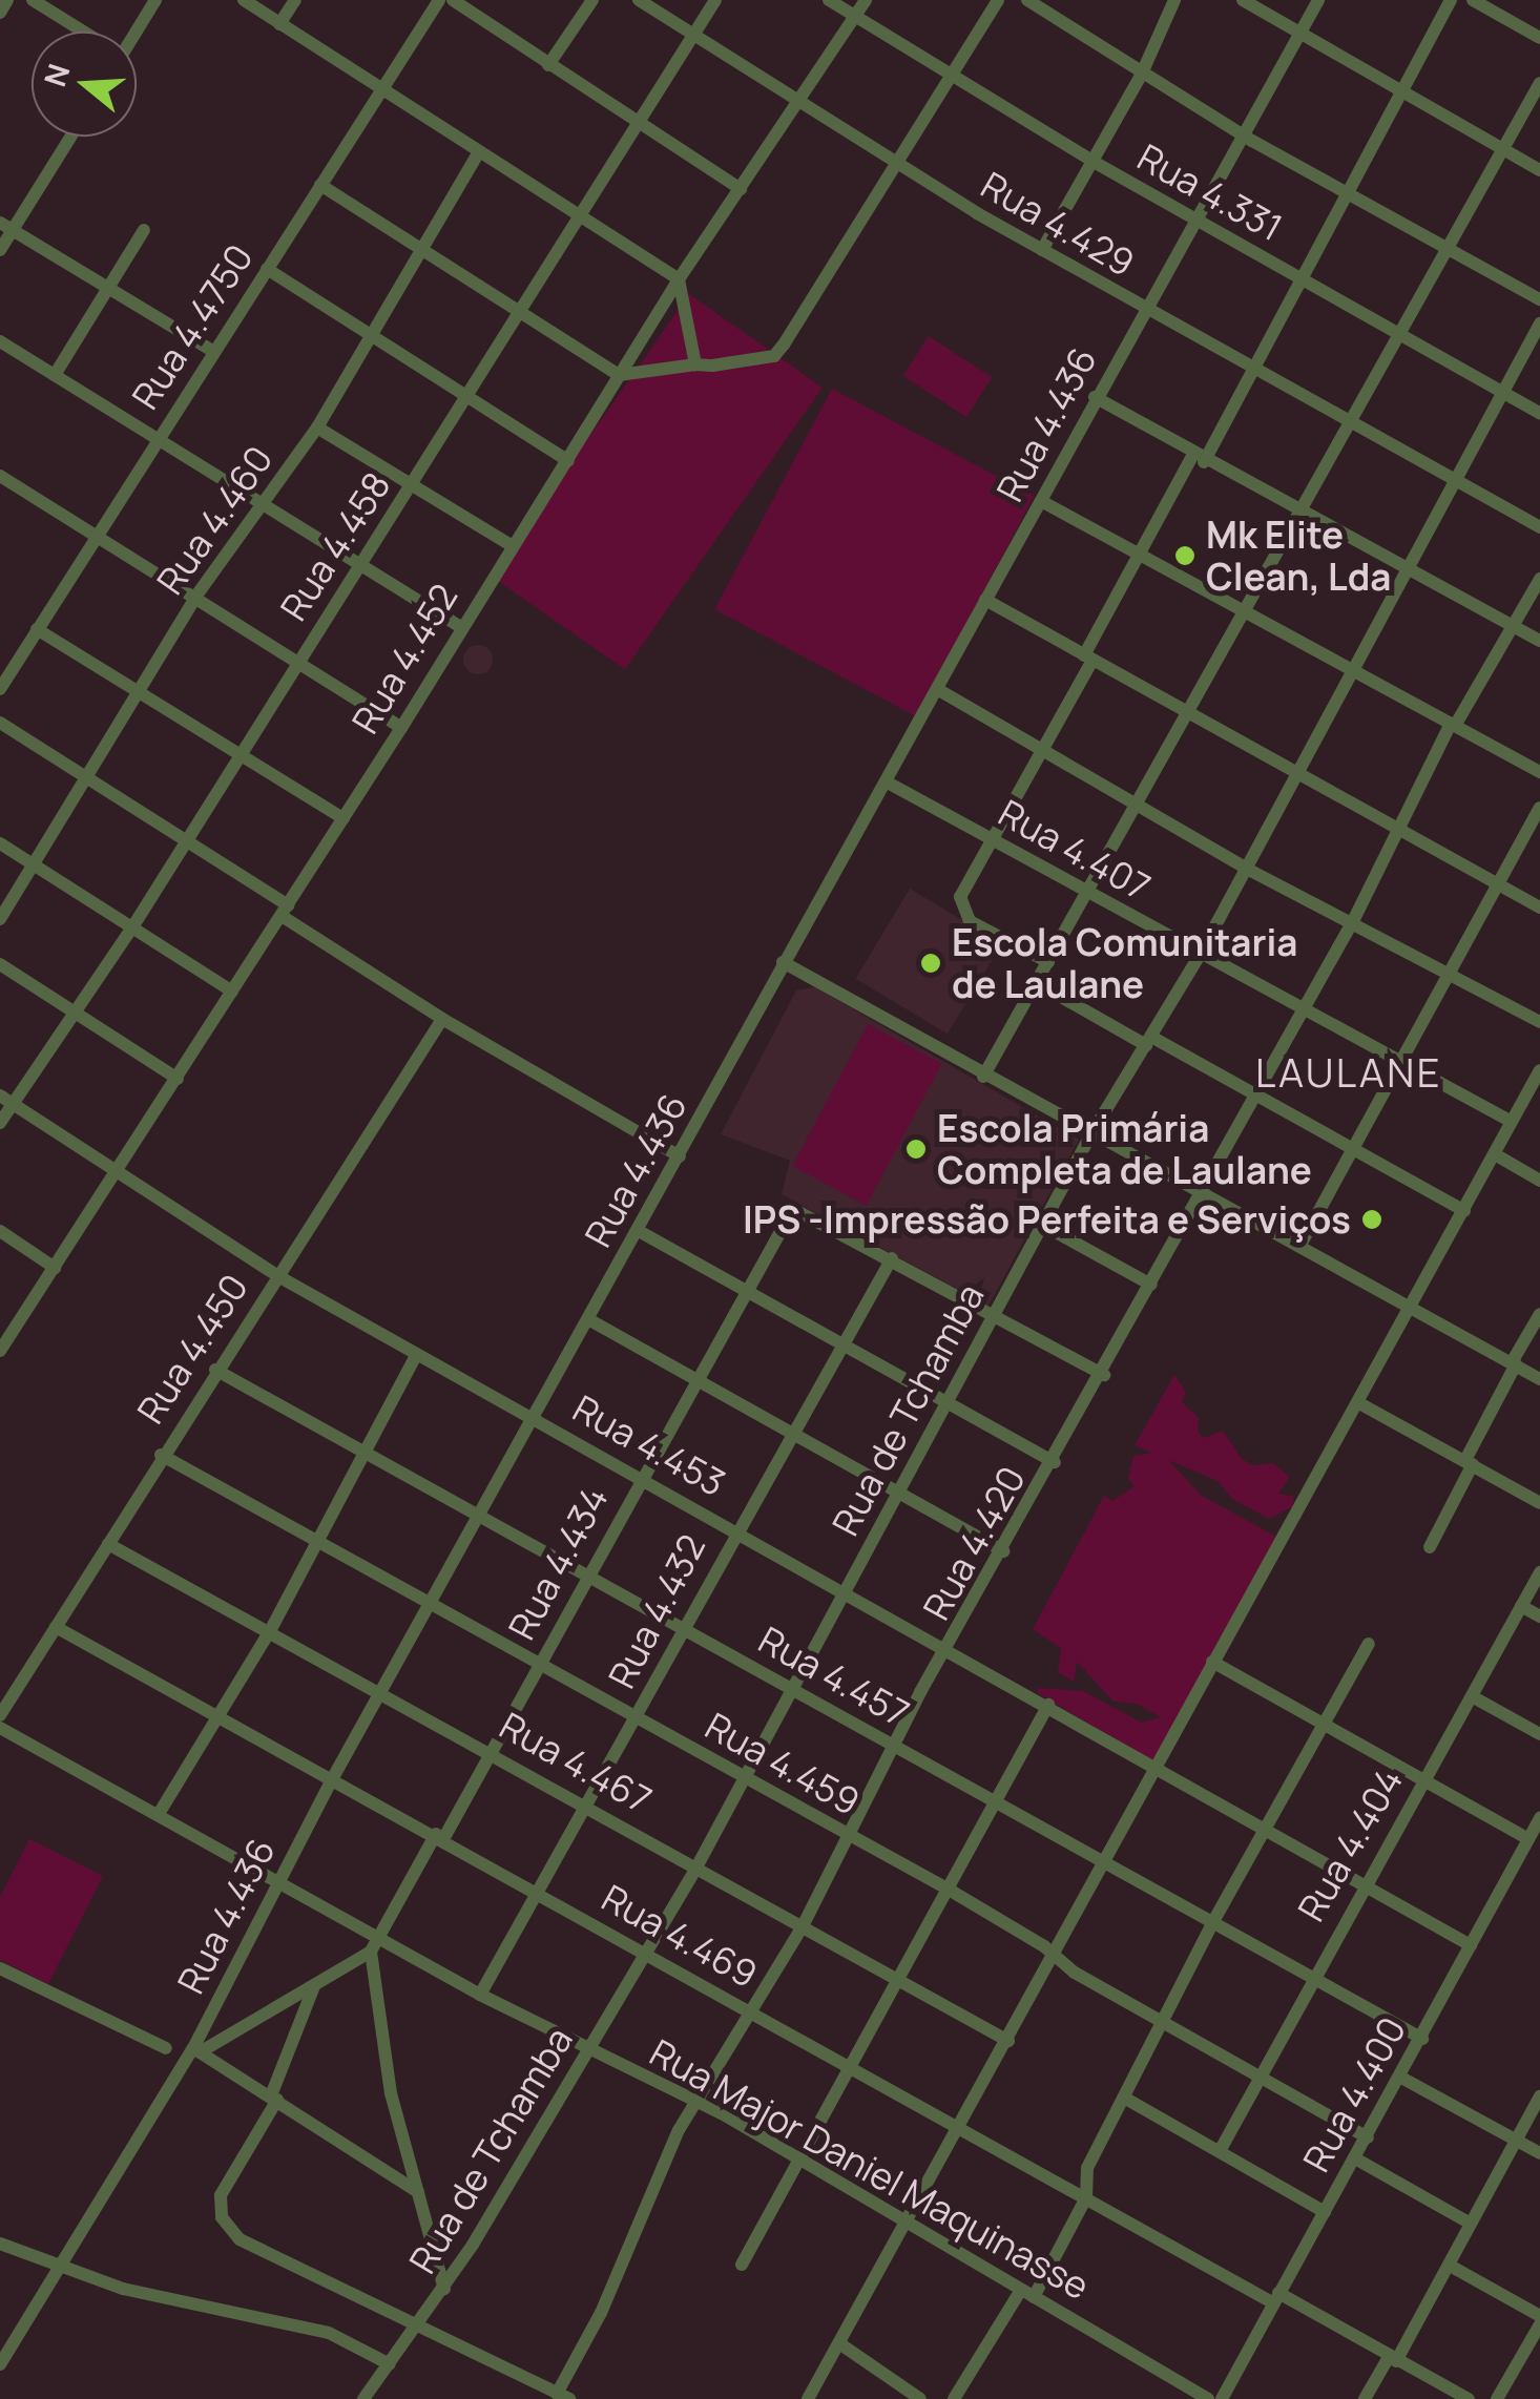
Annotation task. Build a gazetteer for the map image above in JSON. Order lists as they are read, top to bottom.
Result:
{
  "streets": {
    "street": [
      "Rua 4.331",
      "Rua 4.429",
      "Rua 4.4750",
      "Rua 4.436",
      "Rua 4.460",
      "Rua 4.458",
      "Rua 4.452",
      "Rua 4.407",
      "Rua 4.450",
      "Rua de Tchamba",
      "Rua 4.453",
      "Rua 4.420",
      "Rua 4.434",
      "Rua 4.432",
      "Rua 4.457",
      "Rua 4.467",
      "Rua 4.459",
      "Rua 4.404",
      "Rua 4.469",
      "Rua 4.400",
      "Rua Major Daniel Maquinasse"
    ]
  },
  "crossings": [
    ["Rua 4.331", "Rua 4.436"],
    ["Rua 4.331", "Rua 4.452"],
    ["Rua 4.331", "Rua de Tchamba"],
    ["Rua 4.429", "Rua 4.436"],
    ["Rua 4.429", "Rua 4.458"],
    ["Rua 4.429", "Rua 4.452"],
    ["Rua 4.429", "Rua de Tchamba"],
    ["Rua 4.436", "Rua 4.407"],
    ["Rua 4.436", "Rua 4.453"],
    ["Rua 4.436", "Rua 4.457"],
    ["Rua 4.436", "Rua 4.467"],
    ["Rua 4.436", "Rua 4.459"],
    ["Rua 4.436", "Rua 4.469"],
    ["Rua 4.436", "Rua Major Daniel Maquinasse"],
    ["Rua 4.458", "Rua 4.453"],
    ["Rua 4.452", "Rua 4.453"],
    ["Rua 4.407", "Rua de Tchamba"],
    ["Rua 4.407", "Rua 4.420"],
    ["Rua 4.450", "Rua 4.453"],
    ["Rua 4.450", "Rua 4.457"],
    ["Rua 4.450", "Rua 4.467"],
    ["Rua 4.450", "Rua 4.459"],
    ["Rua 4.450", "Rua 4.469"],
    ["Rua de Tchamba", "Rua 4.453"],
    ["Rua de Tchamba", "Rua 4.457"],
    ["Rua de Tchamba", "Rua 4.467"],
    ["Rua de Tchamba", "Rua 4.459"],
    ["Rua de Tchamba", "Rua 4.469"],
    ["Rua de Tchamba", "Rua Major Daniel Maquinasse"],
    ["Rua 4.453", "Rua 4.420"],
    ["Rua 4.453", "Rua 4.434"],
    ["Rua 4.453", "Rua 4.432"],
    ["Rua 4.453", "Rua 4.404"],
    ["Rua 4.453", "Rua 4.400"],
    ["Rua 4.420", "Rua 4.457"],
    ["Rua 4.420", "Rua 4.467"],
    ["Rua 4.420", "Rua 4.459"],
    ["Rua 4.420", "Rua 4.469"],
    ["Rua 4.420", "Rua Major Daniel Maquinasse"],
    ["Rua 4.434", "Rua 4.432"],
    ["Rua 4.434", "Rua 4.457"],
    ["Rua 4.434", "Rua 4.467"],
    ["Rua 4.434", "Rua 4.459"],
    ["Rua 4.434", "Rua 4.469"],
    ["Rua 4.434", "Rua Major Daniel Maquinasse"],
    ["Rua 4.432", "Rua 4.457"],
    ["Rua 4.432", "Rua 4.467"],
    ["Rua 4.432", "Rua 4.459"],
    ["Rua 4.432", "Rua 4.469"],
    ["Rua 4.432", "Rua Major Daniel Maquinasse"],
    ["Rua 4.457", "Rua 4.404"],
    ["Rua 4.457", "Rua 4.400"],
    ["Rua 4.459", "Rua 4.404"],
    ["Rua 4.459", "Rua 4.400"],
    ["Rua 4.469", "Rua 4.400"]
  ],
  "districts": ["LAULANE"],
  "places": [
    "Mk Elite Clean, Lda",
    "Escola Comunitaria de Laulane",
    "Escola Primária Completa de Laulane",
    "IPS -Impressão Perfeita e Serviços"
  ],
  "north": "left"
}
